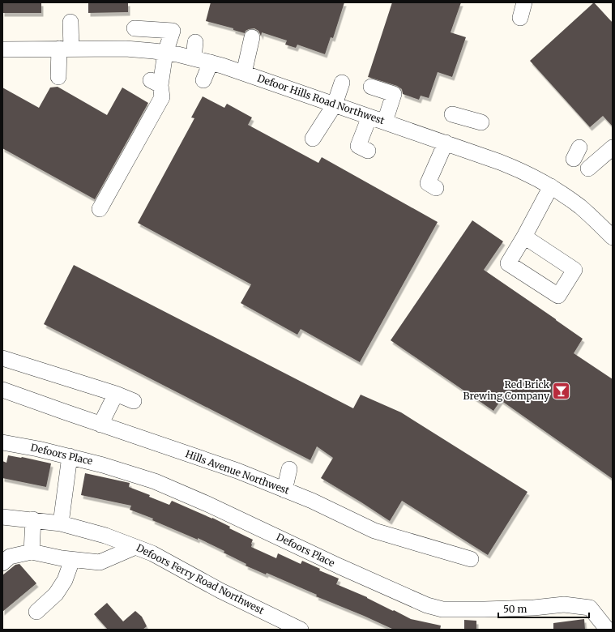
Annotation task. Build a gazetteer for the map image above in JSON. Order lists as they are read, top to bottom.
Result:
{
  "streets": {
    "street": [
      "Defoor Hills Road Northwest",
      "Defoors Place",
      "Hills Avenue Northwest",
      "Defoors Ferry Road Northwest"
    ]
  },
  "places": {
    "bar": ["Red Brick Brewing Company"]
  },
  "scale_bar": "50 m"
}
